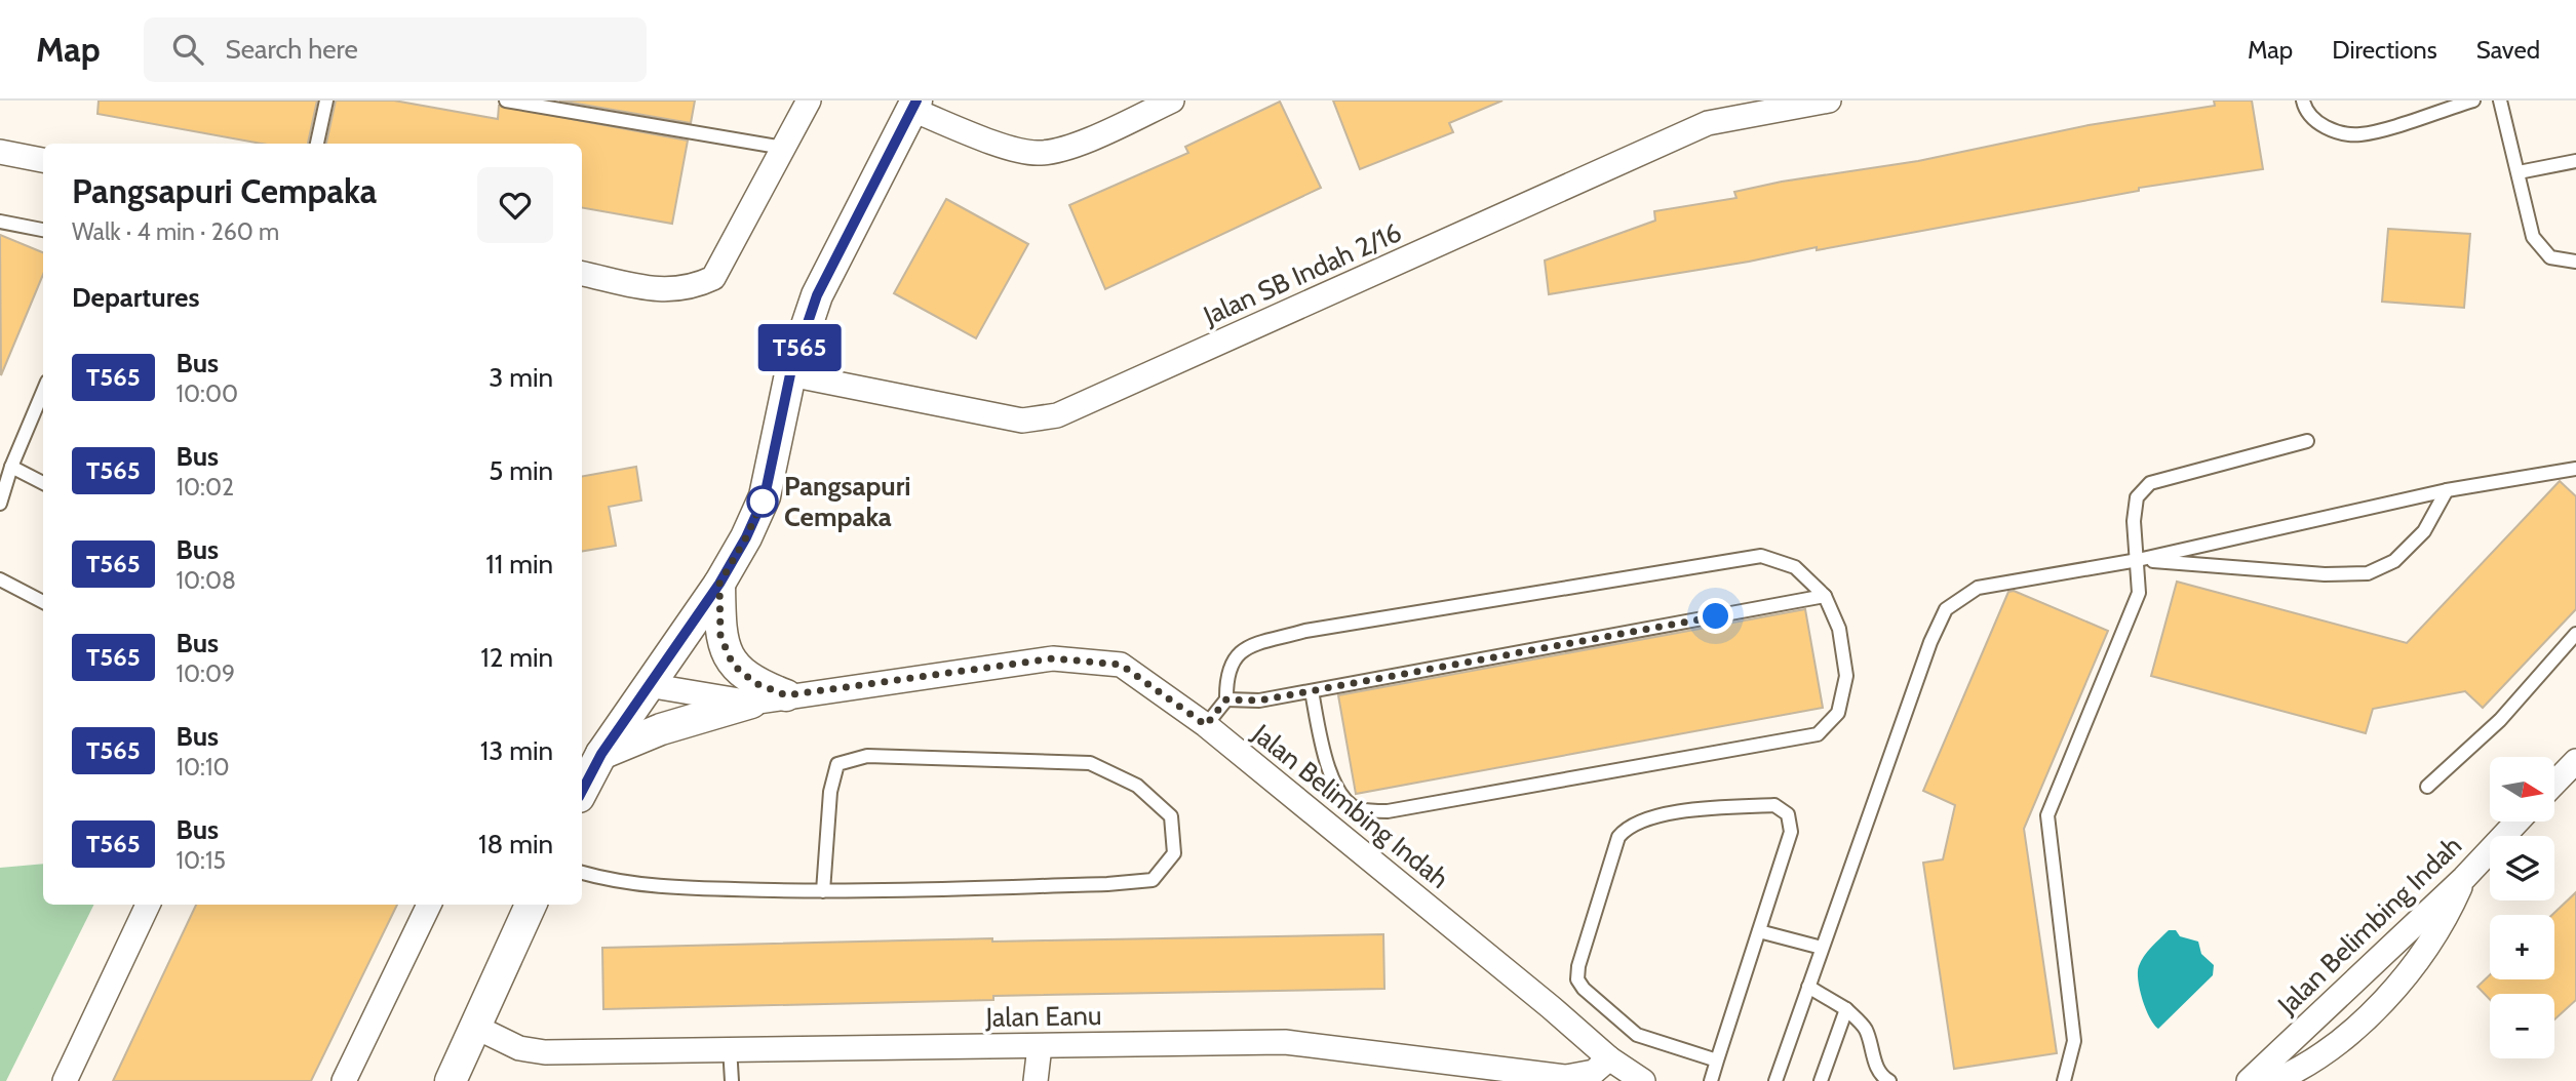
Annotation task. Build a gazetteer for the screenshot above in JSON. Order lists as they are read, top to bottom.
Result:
{
  "streets": {
    "street": ["Jalan SB Indah 2/16", "Jalan Belimbing Indah", "Jalan Eanu"]
  },
  "crossings": [
    ["Jalan Belimbing Indah", "Jalan Eanu"]
  ],
  "places": ["Pangsapuri Cempaka"],
  "lines": ["bus line T565"],
  "north": "right",
  "page": {
    "header": "Map",
    "search": "Search here",
    "nav": ["Map", "Directions", "Saved"],
    "on_map": "T565",
    "heading": [
      ["Pangsapuri Cempaka", "Walk · 4 min · 260 m"],
      "Departures"
    ],
    "list": [
      {
        "mark": "T565",
        "name": "Bus",
        "note": "10:00",
        "value": "3 min"
      },
      {
        "mark": "T565",
        "name": "Bus",
        "note": "10:02",
        "value": "5 min"
      },
      {
        "mark": "T565",
        "name": "Bus",
        "note": "10:08",
        "value": "11 min"
      },
      {
        "mark": "T565",
        "name": "Bus",
        "note": "10:09",
        "value": "12 min"
      },
      {
        "mark": "T565",
        "name": "Bus",
        "note": "10:10",
        "value": "13 min"
      },
      {
        "mark": "T565",
        "name": "Bus",
        "note": "10:15",
        "value": "18 min"
      }
    ],
    "map_buttons": ["+", "−"]
  }
}
